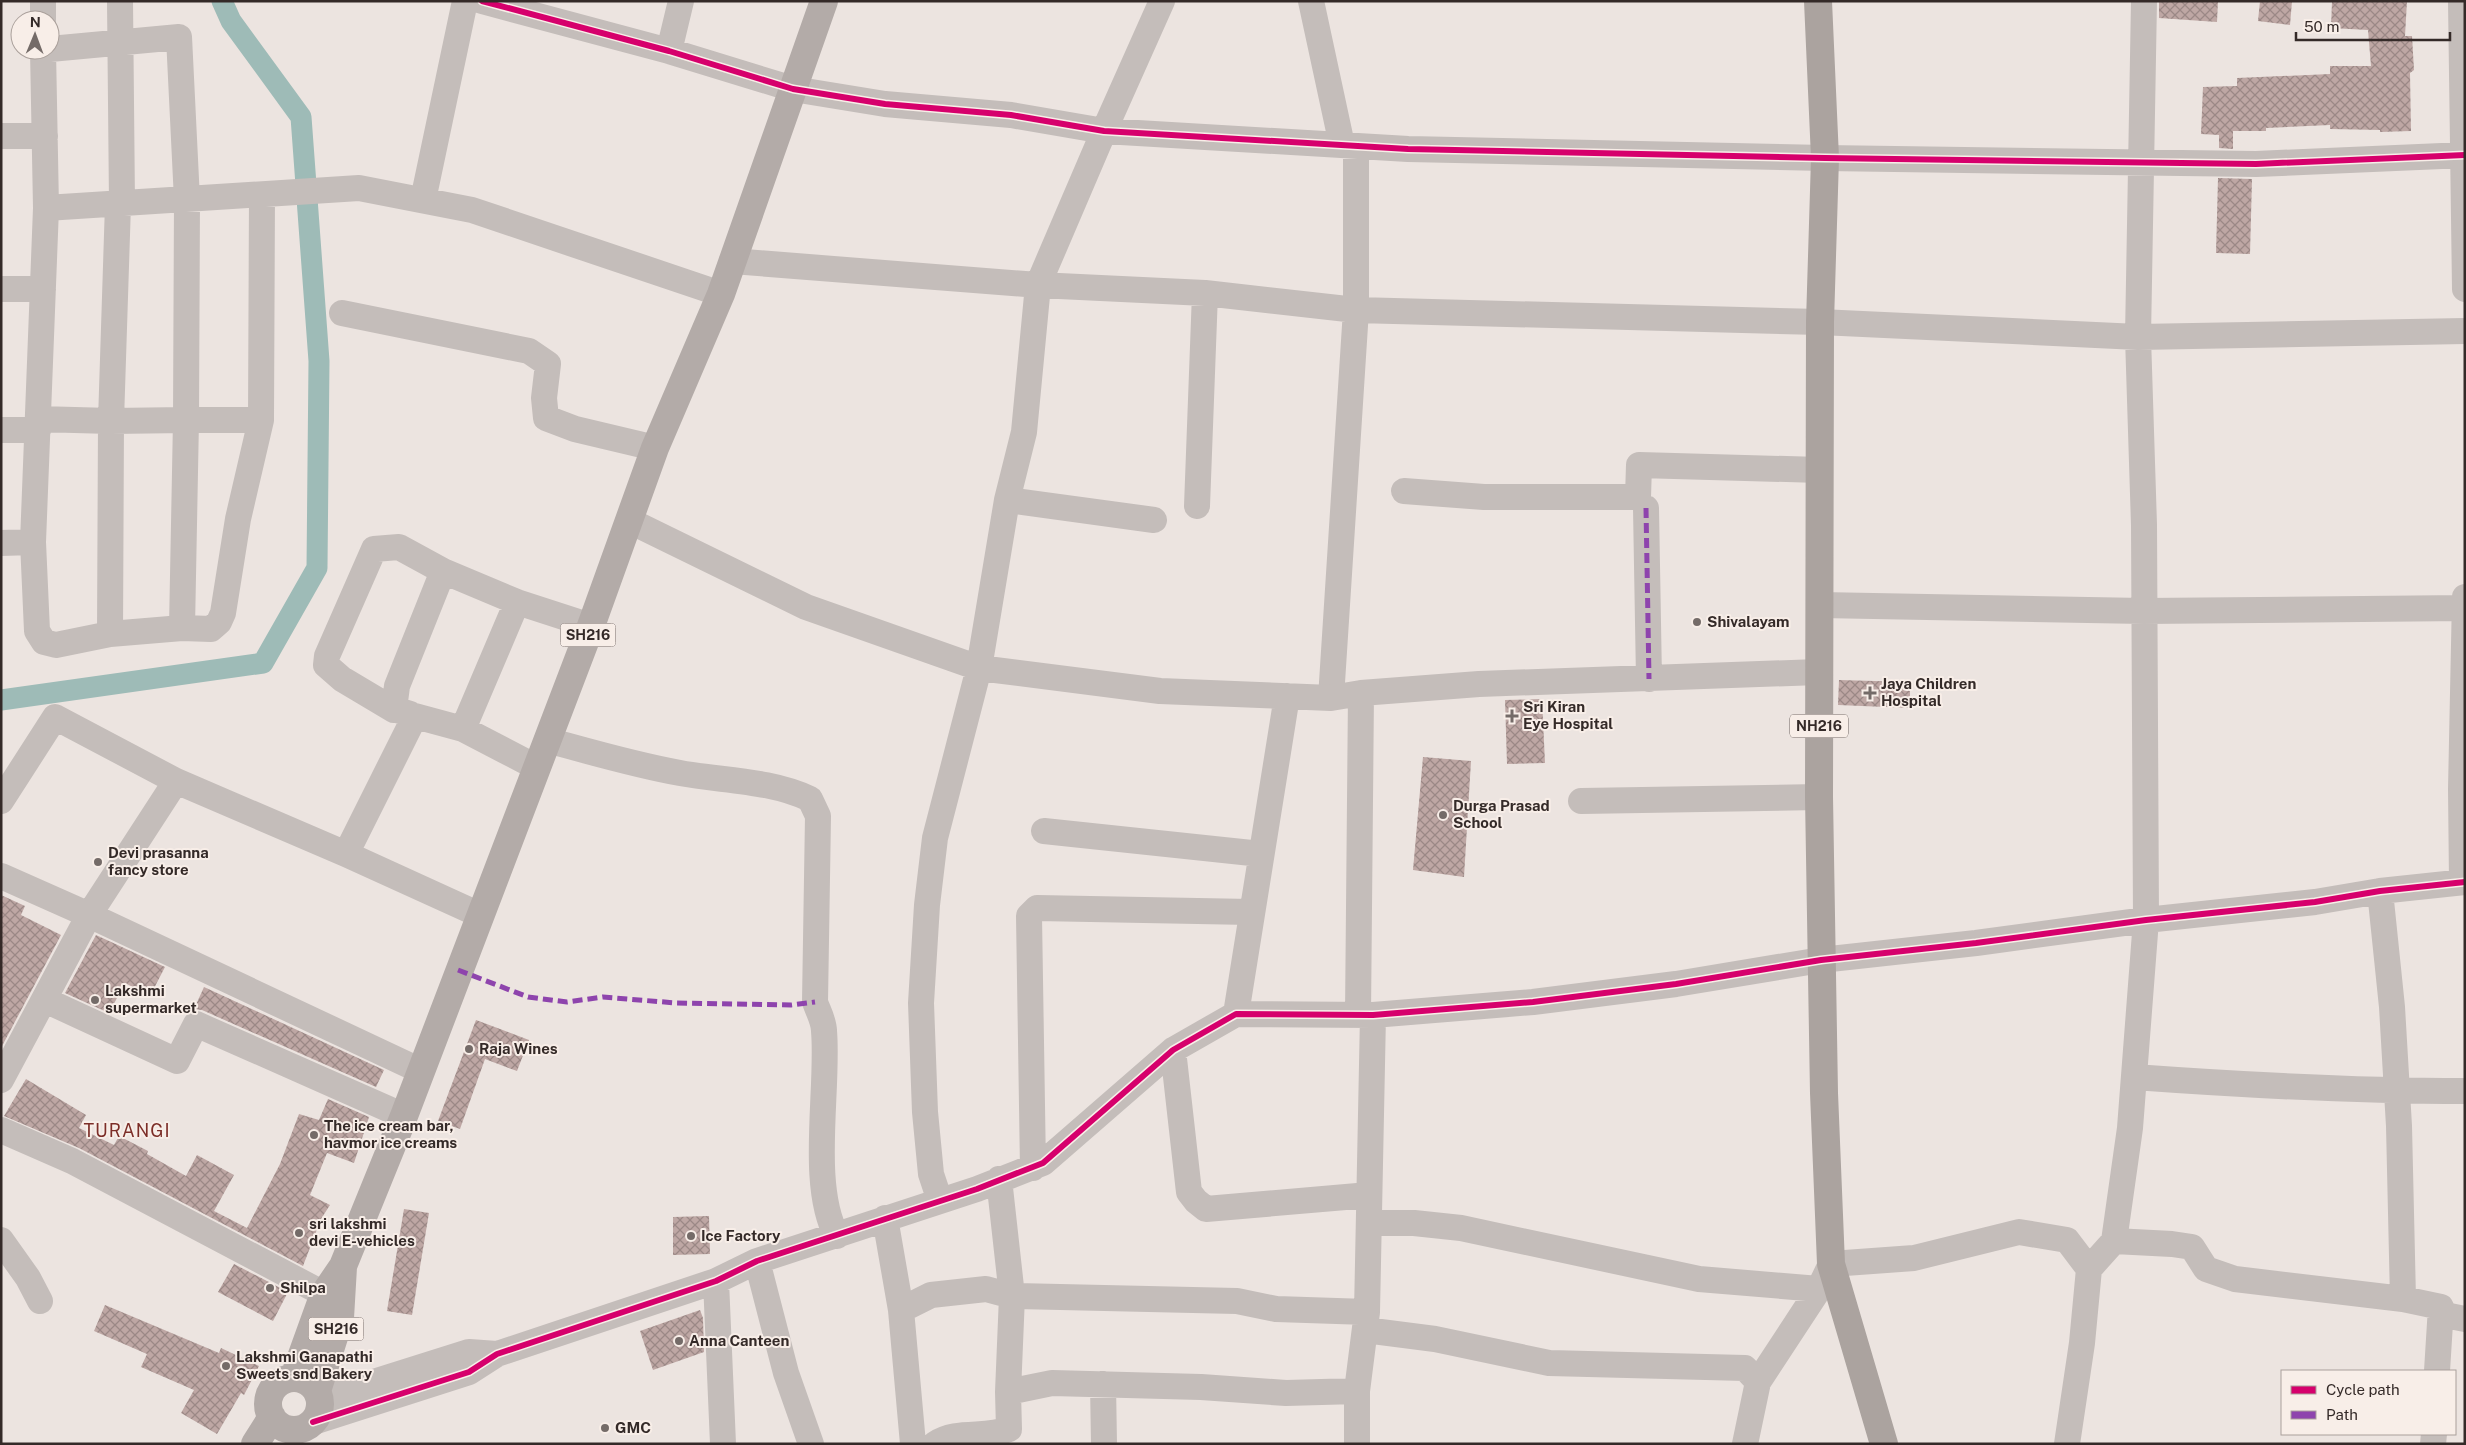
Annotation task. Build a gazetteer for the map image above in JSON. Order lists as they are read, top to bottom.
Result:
{
  "streets": {
    "highway": ["NH216"],
    "main road": ["SH216"]
  },
  "districts": ["TURANGI"],
  "places": {
    "other": [
      "Shivalayam",
      "Durga Prasad School",
      "Devi prasanna fancy store",
      "Lakshmi supermarket",
      "Raja Wines",
      "The ice cream bar, havmor ice creams",
      "sri lakshmi devi E-vehicles",
      "Ice Factory",
      "Shilpa",
      "Anna Canteen",
      "Lakshmi Ganapathi Sweets snd Bakery",
      "GMC"
    ],
    "health": ["Jaya Children Hospital", "Sri Kiran Eye Hospital"]
  },
  "legend": ["Cycle path", "Path"],
  "scale_bar": "50 m",
  "north": "top"
}
